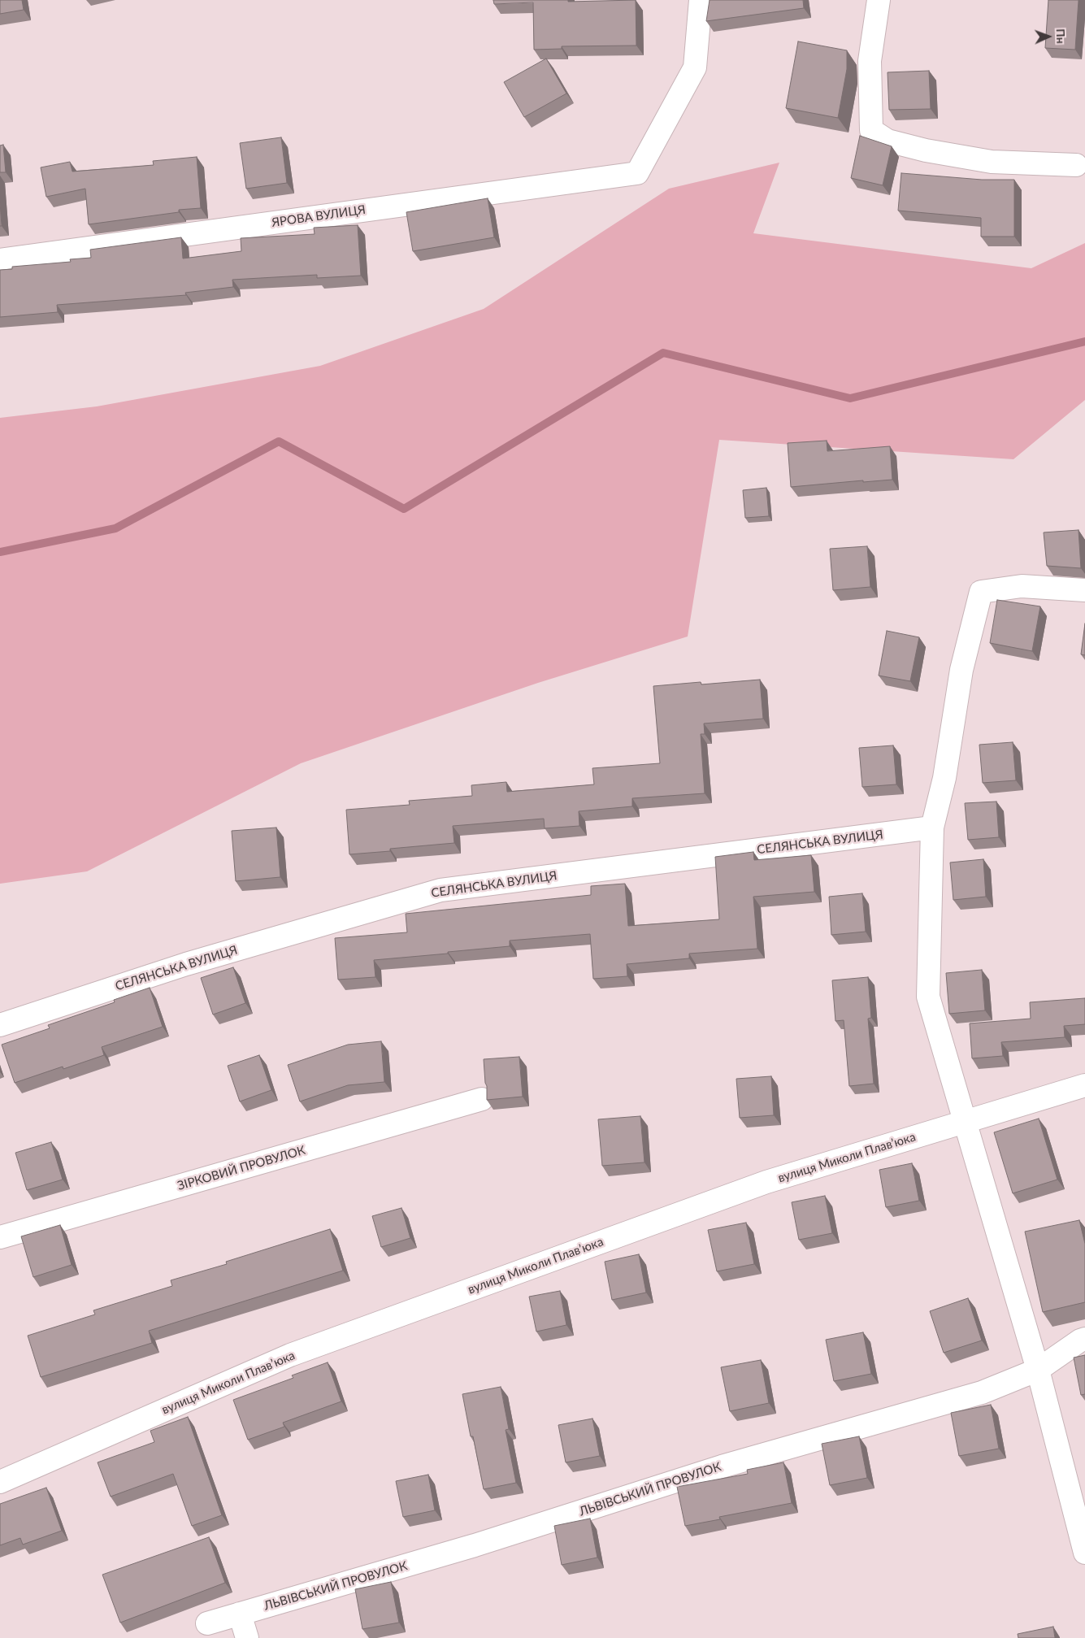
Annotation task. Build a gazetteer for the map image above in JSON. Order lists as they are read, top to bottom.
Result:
{
  "streets": {
    "street": [
      "ЯРОВА ВУЛИЦЯ",
      "СЕЛЯНСЬКА ВУЛИЦЯ",
      "вулиця Миколи Плавʼюка",
      "ЗІРКОВИЙ ПРОВУЛОК",
      "ЛЬВІВСЬКИЙ ПРОВУЛОК"
    ]
  },
  "north": "right"
}
